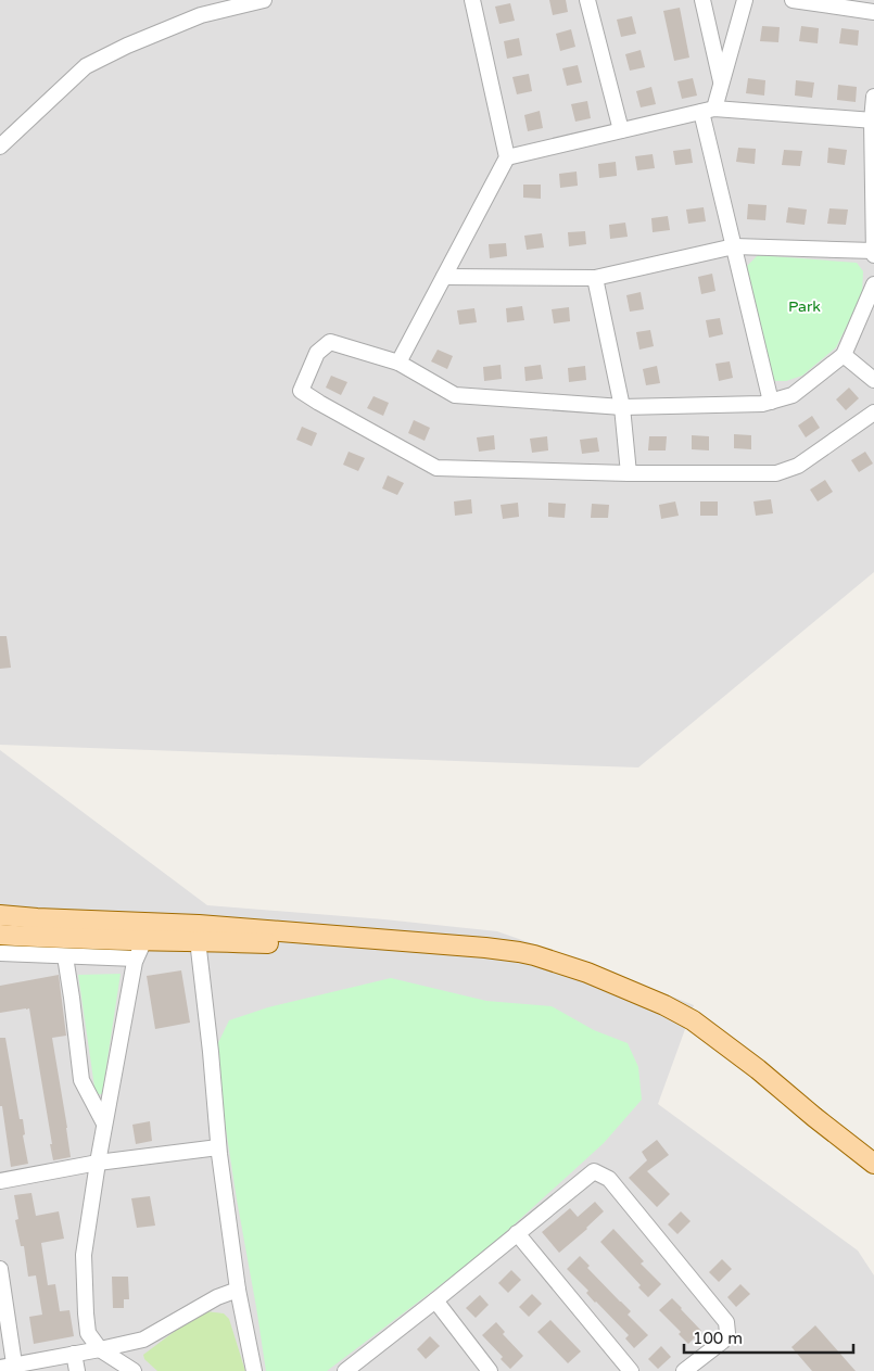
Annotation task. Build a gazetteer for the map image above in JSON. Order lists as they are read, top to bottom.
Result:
{
  "parks": ["Park"],
  "scale_bar": "100 m"
}
